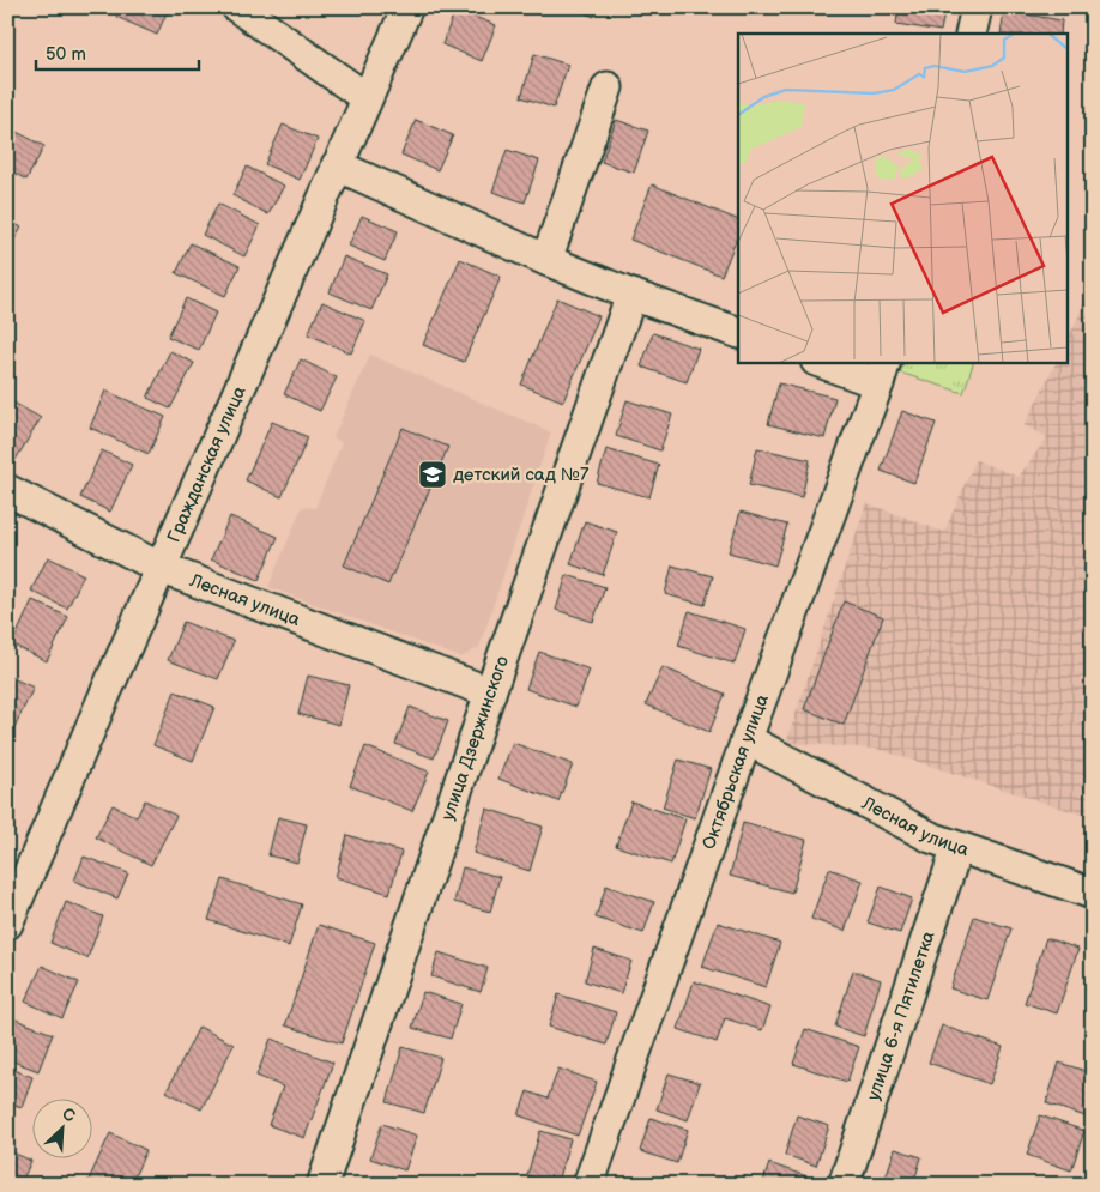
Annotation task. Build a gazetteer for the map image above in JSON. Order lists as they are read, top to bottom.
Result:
{
  "streets": {
    "street": [
      "Гражданская улица",
      "Лесная улица",
      "улица Дзержинского",
      "Октябрьская улица",
      "улица 6-я Пятилетка"
    ]
  },
  "crossings": [
    ["Гражданская улица", "Лесная улица"],
    ["Лесная улица", "улица Дзержинского"],
    ["Лесная улица", "Октябрьская улица"],
    ["Лесная улица", "улица 6-я Пятилетка"]
  ],
  "places": {
    "school or university": ["детский сад №7"]
  },
  "scale_bar": "50 m",
  "north": "top right"
}
